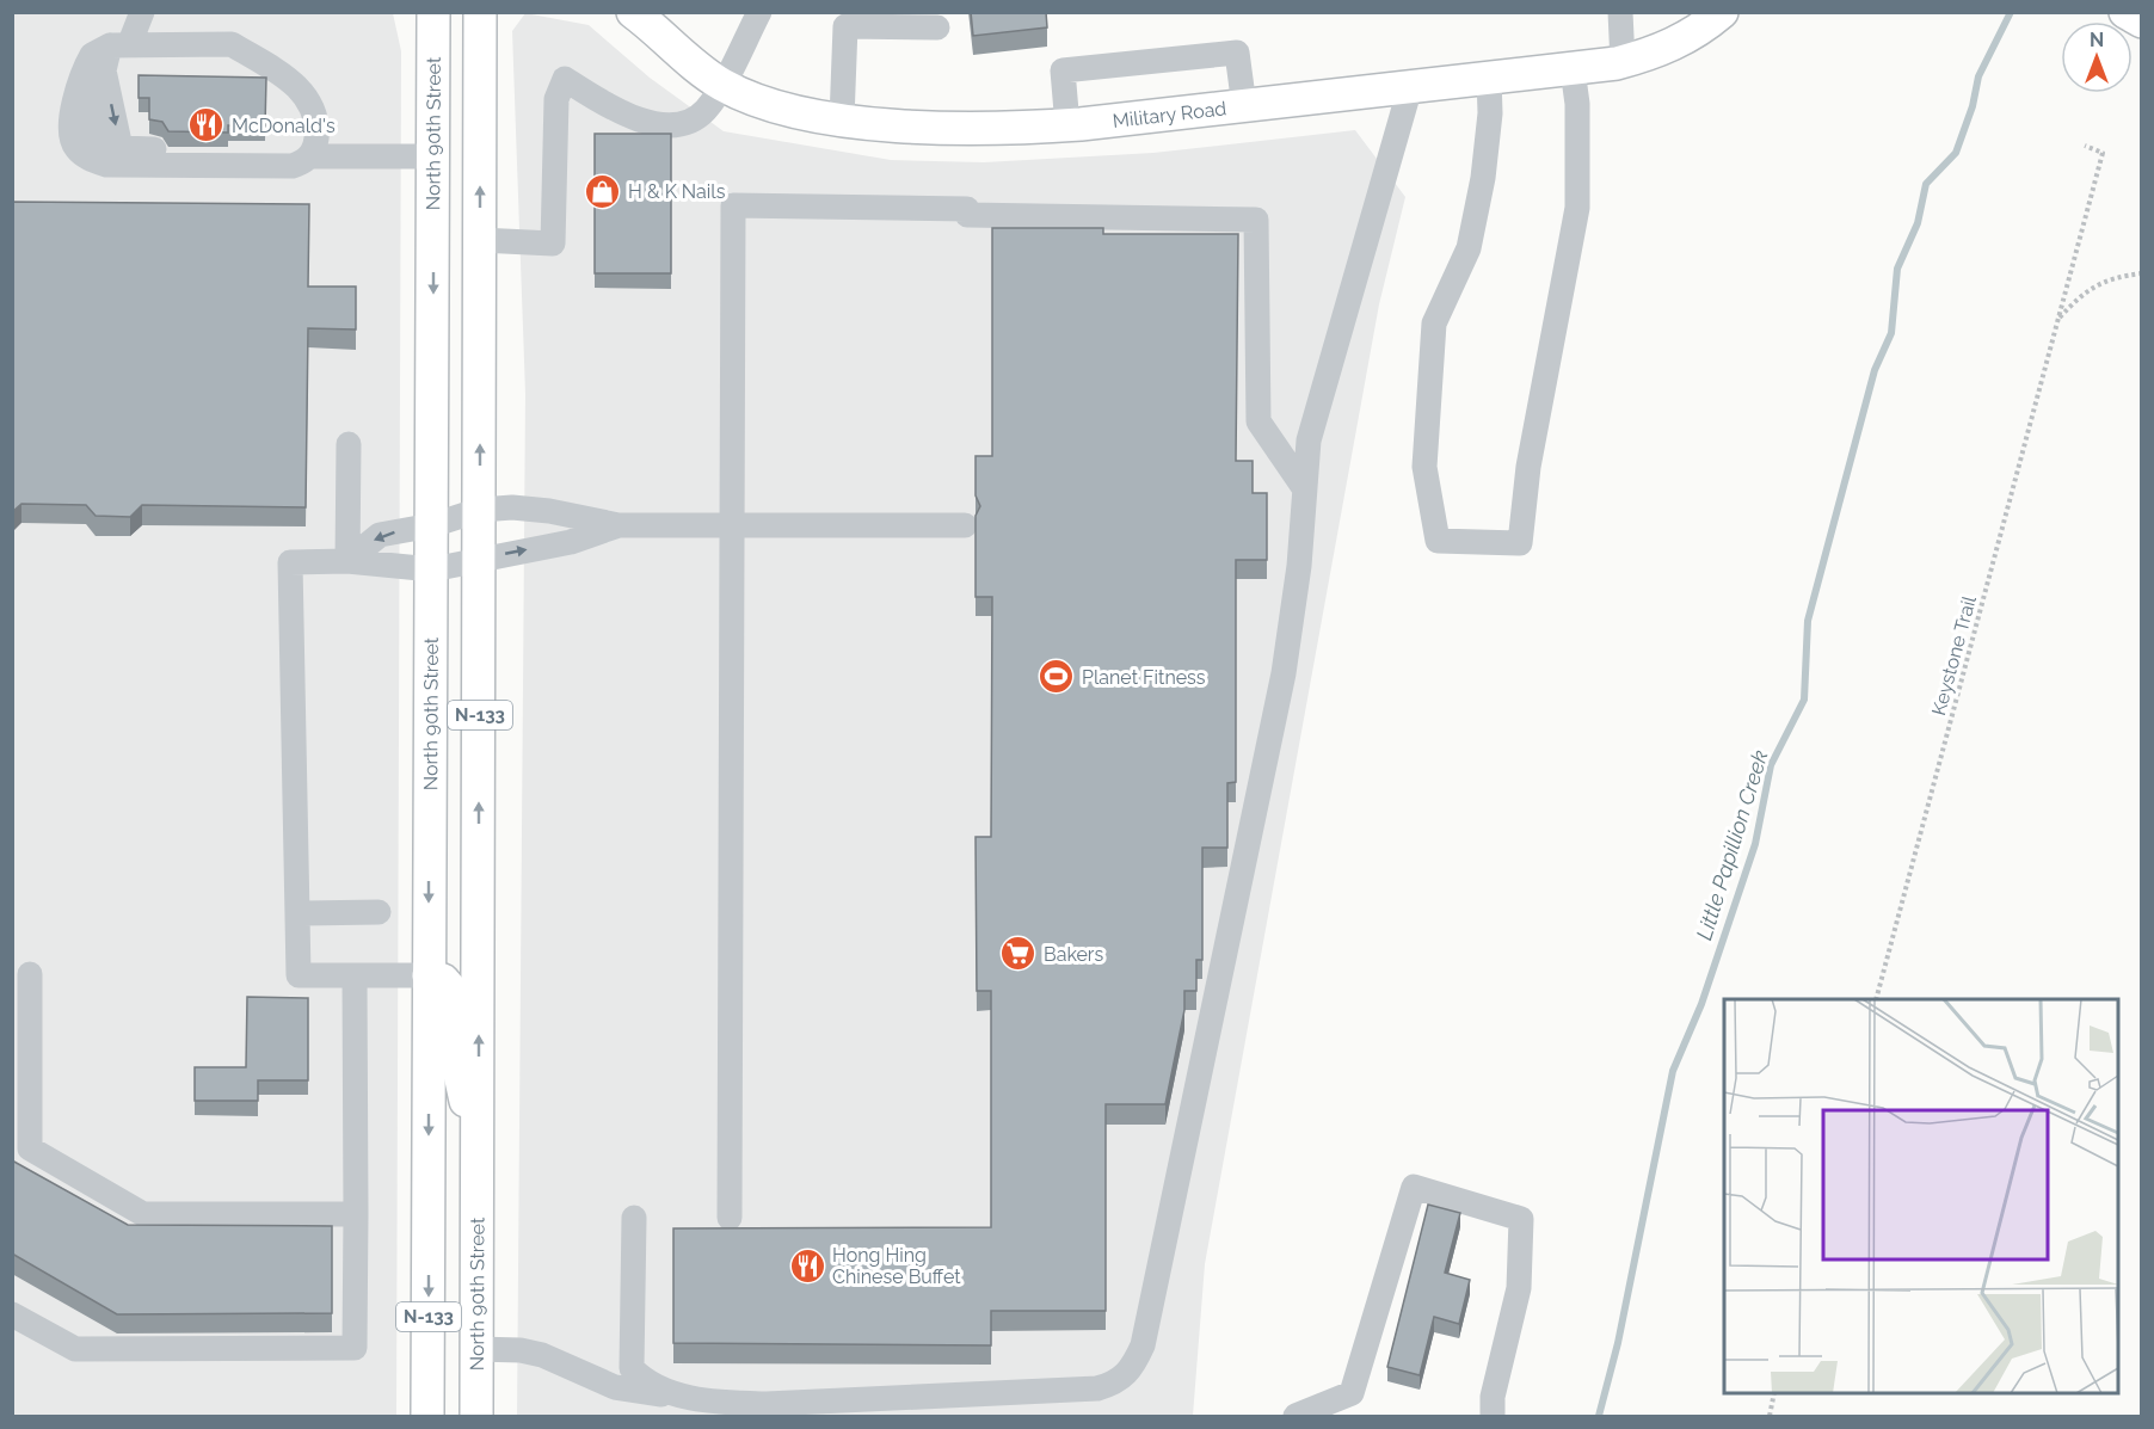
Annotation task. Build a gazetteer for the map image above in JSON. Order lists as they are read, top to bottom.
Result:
{
  "streets": {
    "main road": ["Military Road", "North 90th Street", "N-133"],
    "path": ["Keystone Trail"]
  },
  "water": ["Little Papillion Creek"],
  "places": {
    "restaurant": ["McDonald's", "Hong Hing Chinese Buffet"],
    "shop": ["H & K Nails"],
    "sports": ["Planet Fitness"],
    "supermarket": ["Bakers"]
  },
  "north": "top"
}
